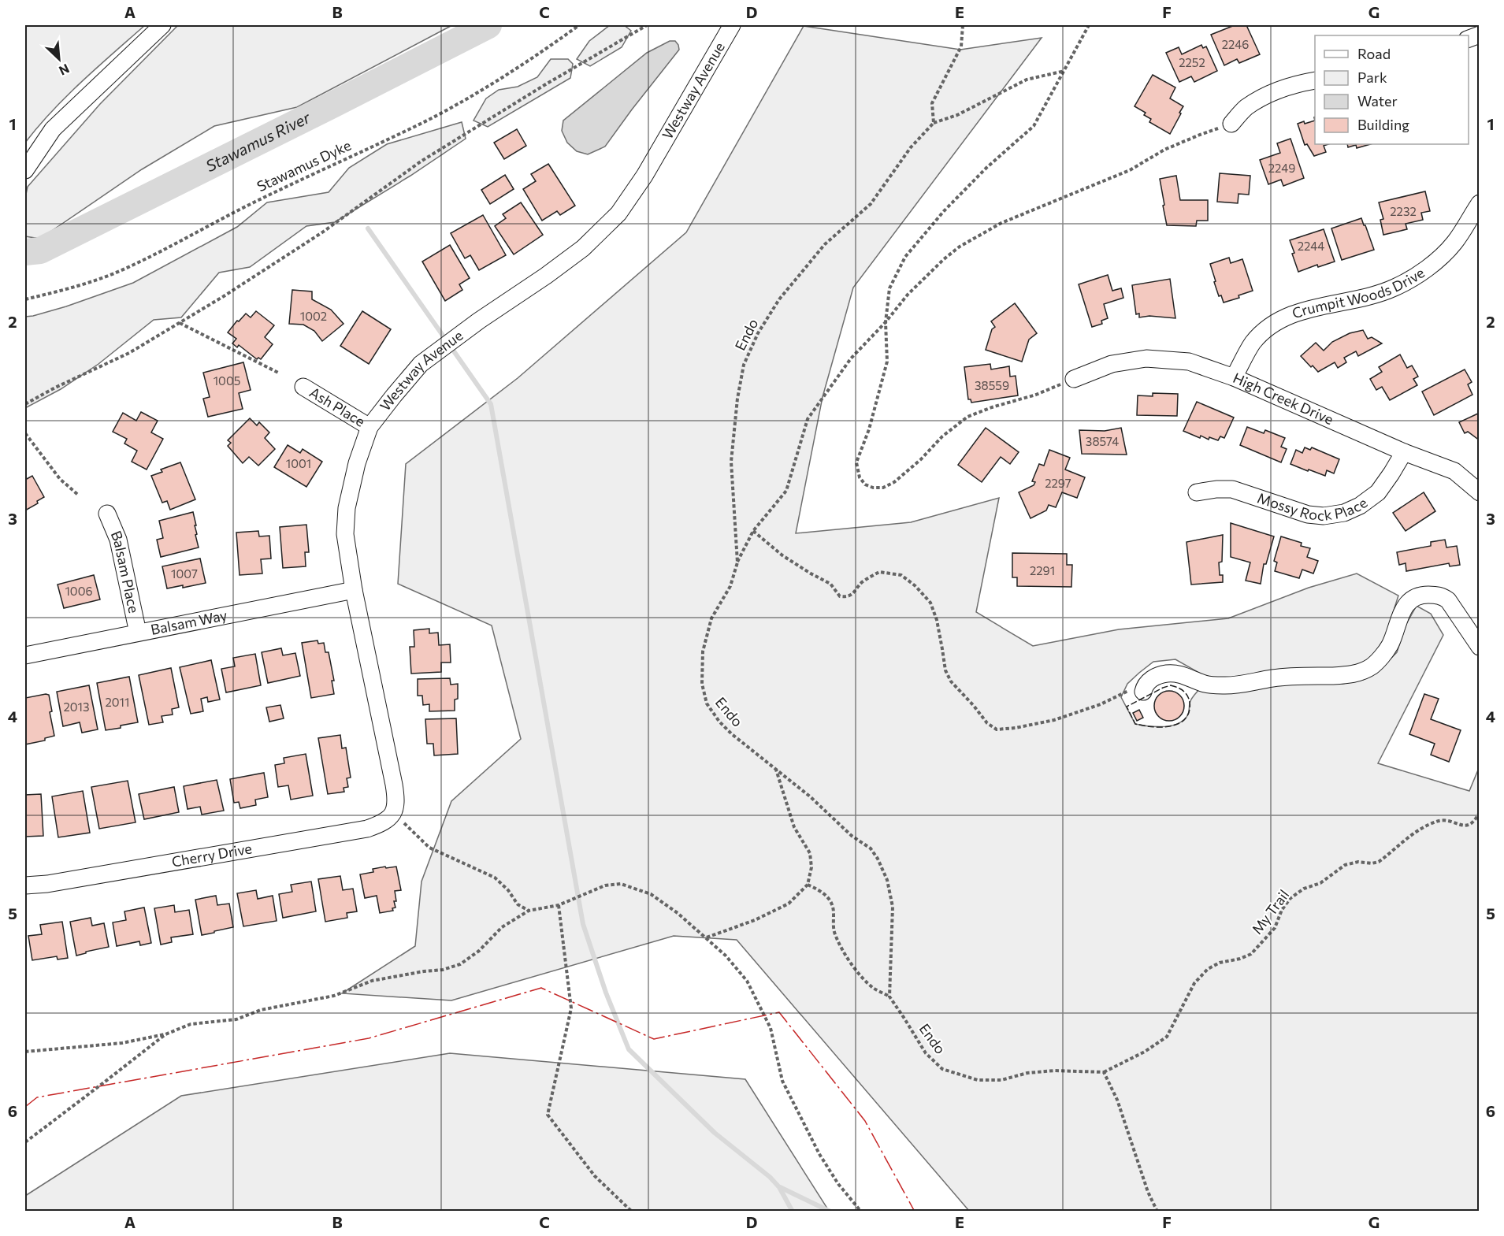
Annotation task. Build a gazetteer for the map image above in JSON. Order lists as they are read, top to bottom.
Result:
{
  "streets": {
    "street": [
      "Westway Avenue",
      "Crumpit Woods Drive",
      "High Creek Drive",
      "Ash Place",
      "Mossy Rock Place",
      "Balsam Place",
      "Balsam Way",
      "Cherry Drive"
    ],
    "path": ["Stawamus Dyke", "Endo", "My Trail"]
  },
  "crossings": [
    ["Westway Avenue", "Ash Place"],
    ["Westway Avenue", "Balsam Way"],
    ["Westway Avenue", "Cherry Drive"],
    ["Crumpit Woods Drive", "High Creek Drive"],
    ["Endo", "My Trail"],
    ["High Creek Drive", "Mossy Rock Place"],
    ["Balsam Place", "Balsam Way"]
  ],
  "water": ["Stawamus River"],
  "house_numbers": [
    "2246",
    "2252",
    "2249",
    "2232",
    "2244",
    "1002",
    "1005",
    "38559",
    "38574",
    "1001",
    "2297",
    "2291",
    "1007",
    "1006",
    "2011",
    "2013"
  ],
  "legend": [
    "Road",
    "Park",
    "Water",
    "Building"
  ],
  "north": "bottom right",
  "grid": {
    "columns": [
      "A",
      "B",
      "C",
      "D",
      "E",
      "F",
      "G"
    ],
    "rows": [
      "1",
      "2",
      "3",
      "4",
      "5",
      "6"
    ]
  }
}
